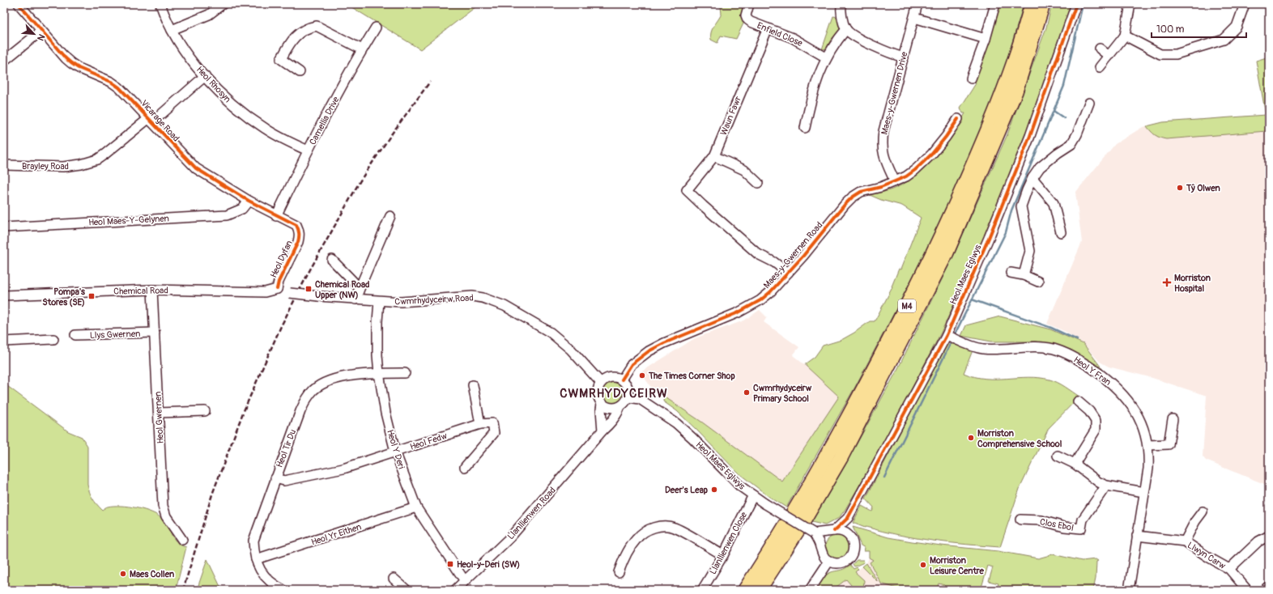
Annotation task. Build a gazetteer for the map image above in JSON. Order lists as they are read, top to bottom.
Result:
{
  "streets": {
    "highway": ["M4"],
    "street": [
      "Enfield Close",
      "Heol Rhosyn",
      "Maes-y-Gwernen Drive",
      "Waun Fawr",
      "Vicarage Road",
      "Camellia Drive",
      "Brayley Road",
      "Heol Maes-Y-Gelynen",
      "Maes-y-Gwernen Road",
      "Heol Dyfan",
      "Heol Maes Eglwys",
      "Chemical Road",
      "Cwmrhydyceirw Road",
      "Llys Gwernen",
      "Heol Y Fran",
      "Heol Gwernen",
      "Heol Fedw",
      "Heol Tir Du",
      "Heol Y Deri",
      "Llanllienwen Road",
      "Clos Ebol",
      "Heol Yr Eithen",
      "Llanllienwen Close",
      "Llwyn Carw"
    ]
  },
  "crossings": [
    ["Enfield Close", "Waun Fawr"],
    ["Heol Rhosyn", "Camellia Drive"],
    ["Heol Rhosyn", "Brayley Road"],
    ["Maes-y-Gwernen Drive", "Maes-y-Gwernen Road"],
    ["Waun Fawr", "Maes-y-Gwernen Road"],
    ["Vicarage Road", "Camellia Drive"],
    ["Vicarage Road", "Brayley Road"],
    ["Vicarage Road", "Heol Maes-Y-Gelynen"],
    ["Vicarage Road", "Heol Dyfan"],
    ["Maes-y-Gwernen Road", "Heol Maes Eglwys"],
    ["Maes-y-Gwernen Road", "Cwmrhydyceirw Road"],
    ["Maes-y-Gwernen Road", "Llanllienwen Road"],
    ["Heol Dyfan", "Chemical Road"],
    ["Heol Dyfan", "Cwmrhydyceirw Road"],
    ["Heol Maes Eglwys", "Cwmrhydyceirw Road"],
    ["Heol Maes Eglwys", "Heol Y Fran"],
    ["Heol Maes Eglwys", "Llanllienwen Road"],
    ["Heol Maes Eglwys", "Llanllienwen Close"],
    ["Chemical Road", "Cwmrhydyceirw Road"],
    ["Chemical Road", "Heol Gwernen"],
    ["Cwmrhydyceirw Road", "Heol Y Deri"],
    ["Cwmrhydyceirw Road", "Llanllienwen Road"],
    ["Llys Gwernen", "Heol Gwernen"],
    ["Heol Y Fran", "Llwyn Carw"],
    ["Heol Fedw", "Heol Tir Du"],
    ["Heol Fedw", "Heol Y Deri"],
    ["Heol Tir Du", "Heol Y Deri"],
    ["Heol Tir Du", "Heol Yr Eithen"],
    ["Heol Y Deri", "Llanllienwen Road"],
    ["Heol Y Deri", "Heol Yr Eithen"]
  ],
  "districts": ["CWMRHYDYCEIRW"],
  "places": {
    "other": [
      "Tŷ Olwen",
      "The Times Corner Shop",
      "Cwmrhydyceirw Primary School",
      "Morriston Comprehensive School",
      "Deer's Leap",
      "Morriston Leisure Centre",
      "Maes Collen"
    ],
    "health": ["Morriston Hospital"],
    "transit": ["Chemical Road Upper (NW)", "Pompa's Stores (SE)", "Heol-y-Deri (SW)"]
  },
  "scale_bar": "100 m",
  "north": "bottom right"
}
